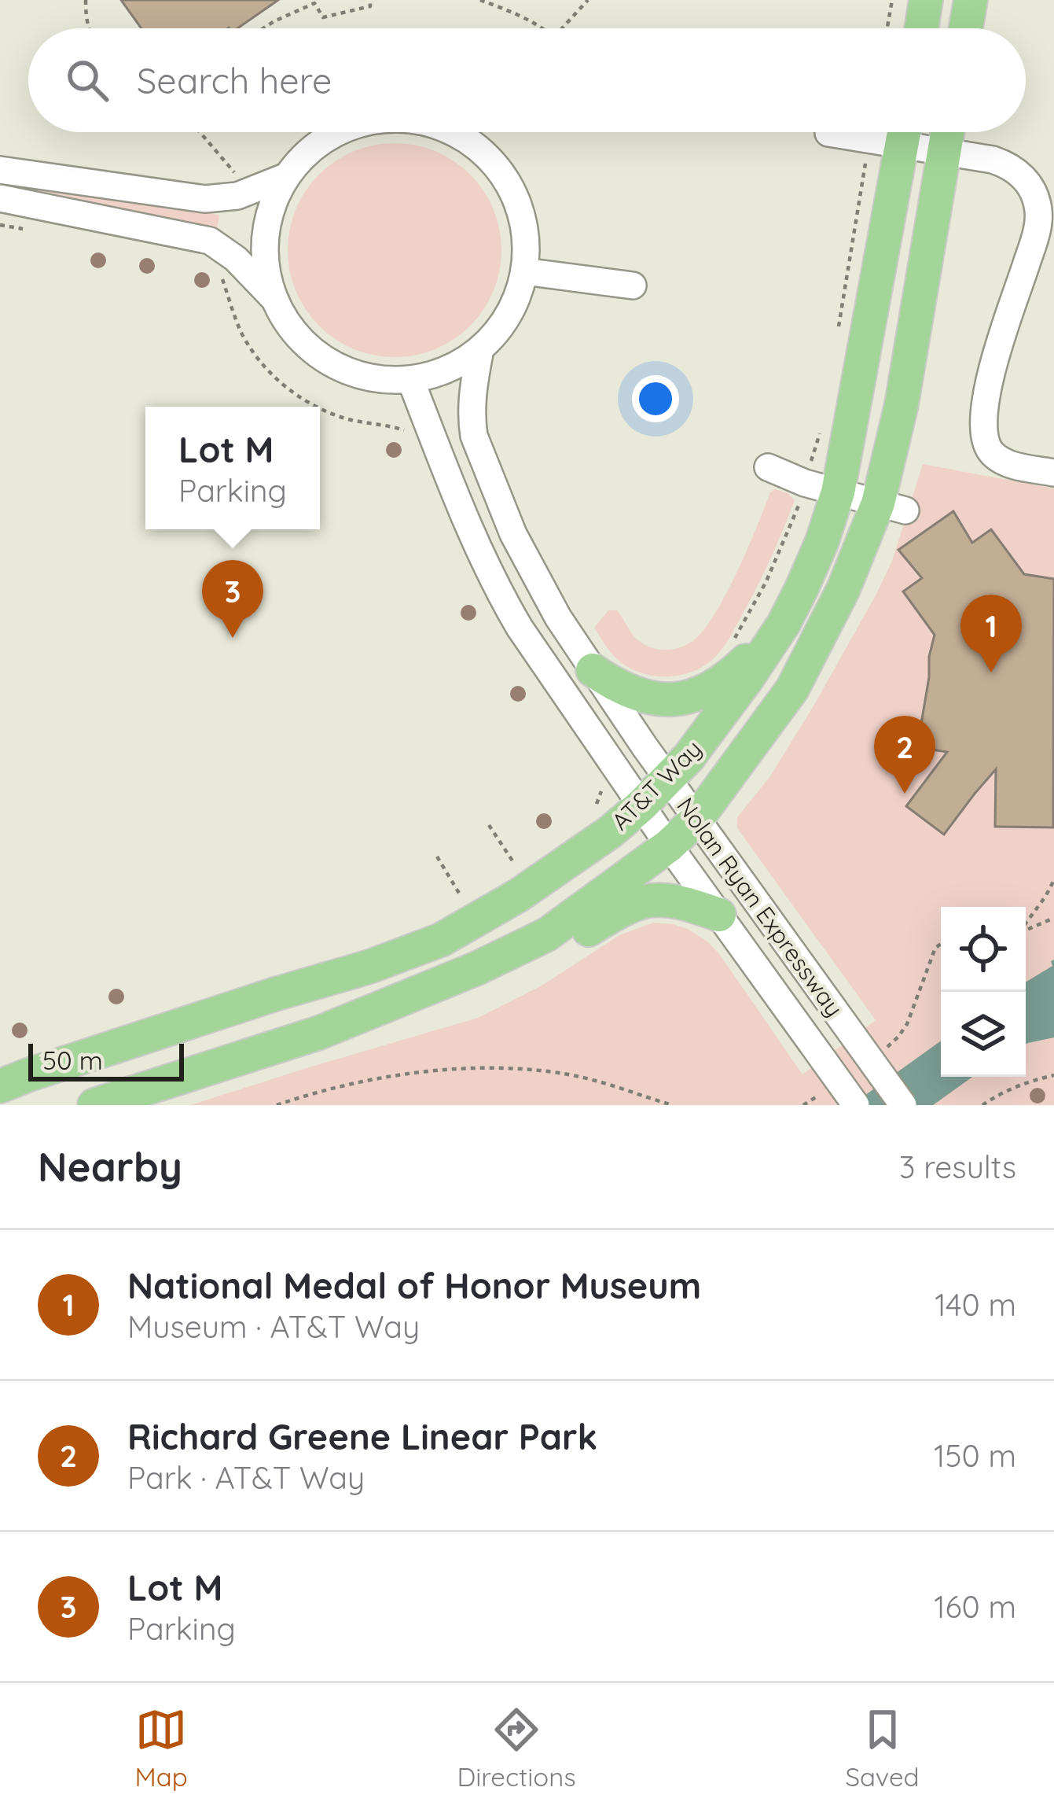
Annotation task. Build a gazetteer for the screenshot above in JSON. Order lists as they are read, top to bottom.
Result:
{
  "streets": {
    "main road": ["AT&T Way"],
    "street": ["Nolan Ryan Expressway"]
  },
  "crossings": [
    ["AT&T Way", "Nolan Ryan Expressway"]
  ],
  "scale_bar": "50 m",
  "page": {
    "search": "Search here",
    "popup": ["Lot M", "Parking"],
    "pins": ["3", "1", "2"],
    "scale": "50 m",
    "heading": ["Nearby", "3 results"],
    "list": [
      {
        "mark": "1",
        "name": "National Medal of Honor Museum",
        "note": "Museum · AT&T Way",
        "value": "140 m"
      },
      {
        "mark": "2",
        "name": "Richard Greene Linear Park",
        "note": "Park · AT&T Way",
        "value": "150 m"
      },
      {
        "mark": "3",
        "name": "Lot M",
        "note": "Parking",
        "value": "160 m"
      }
    ],
    "nav": ["Map", "Directions", "Saved"]
  }
}
